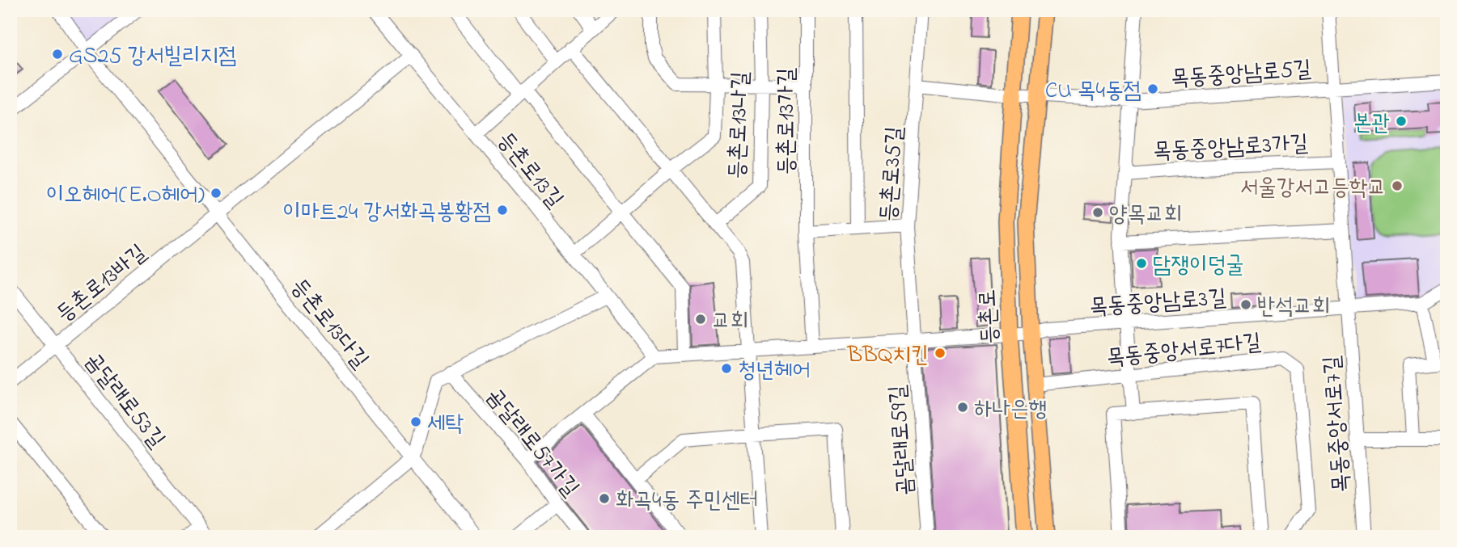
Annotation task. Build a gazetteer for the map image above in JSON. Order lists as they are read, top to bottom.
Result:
{
  "streets": {
    "main road": ["등촌로"],
    "street": [
      "목동중앙남로5길",
      "등촌로13가길",
      "등촌로13나길",
      "목동중앙남로3가길",
      "등촌로13길",
      "등촌로35길",
      "등촌로13바길",
      "목동중앙남로3길",
      "등촌로13다길",
      "목동중앙서로7다길",
      "곰달래로53길",
      "목동중앙서로7길",
      "곰달래로59길",
      "곰달래로57가길"
    ]
  },
  "crossings": [
    ["목동중앙남로5길", "목동중앙남로3가길"],
    ["목동중앙남로5길", "등촌로"],
    ["목동중앙남로5길", "목동중앙서로7길"],
    ["목동중앙남로3가길", "목동중앙남로3길"],
    ["목동중앙남로3가길", "목동중앙서로7다길"],
    ["목동중앙남로3가길", "목동중앙서로7길"],
    ["등촌로13길", "등촌로13바길"],
    ["등촌로35길", "곰달래로59길"],
    ["등촌로13바길", "등촌로13다길"],
    ["등촌로13바길", "곰달래로53길"],
    ["목동중앙남로3길", "등촌로"],
    ["목동중앙남로3길", "목동중앙서로7길"],
    ["등촌로", "목동중앙서로7다길"]
  ],
  "places": [
    "GS25 강서빌리지점",
    "CU 목4동점",
    "본관",
    "서울강서고등학교",
    "이오헤어(E.O헤어)",
    "이마트24 강서화곡봉황점",
    "양목교회",
    "담쟁이덩굴",
    "반석교회",
    "교회",
    "BBQ치킨",
    "청년헤어",
    "하나은행",
    "세탁",
    "화곡4동 주민센터"
  ]
}
